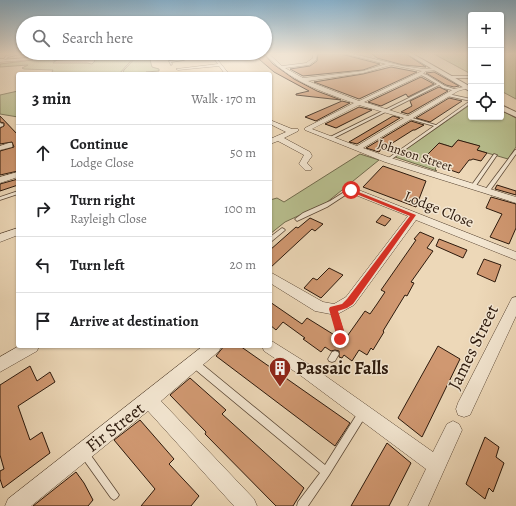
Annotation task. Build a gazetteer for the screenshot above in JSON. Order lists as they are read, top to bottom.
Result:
{
  "streets": {
    "street": [
      "Johnson Street",
      "Lodge Close",
      "James Street",
      "Fir Street"
    ]
  },
  "places": {
    "building": ["Passaic Falls"]
  },
  "page": {
    "map_buttons": ["+", "−"],
    "search": "Search here",
    "heading": ["3 min", "Walk · 170 m"],
    "list": [
      ["Continue", "Lodge Close", "50 m"],
      ["Turn right", "Rayleigh Close", "100 m"],
      ["Turn left", "20 m"],
      "Arrive at destination"
    ]
  }
}
